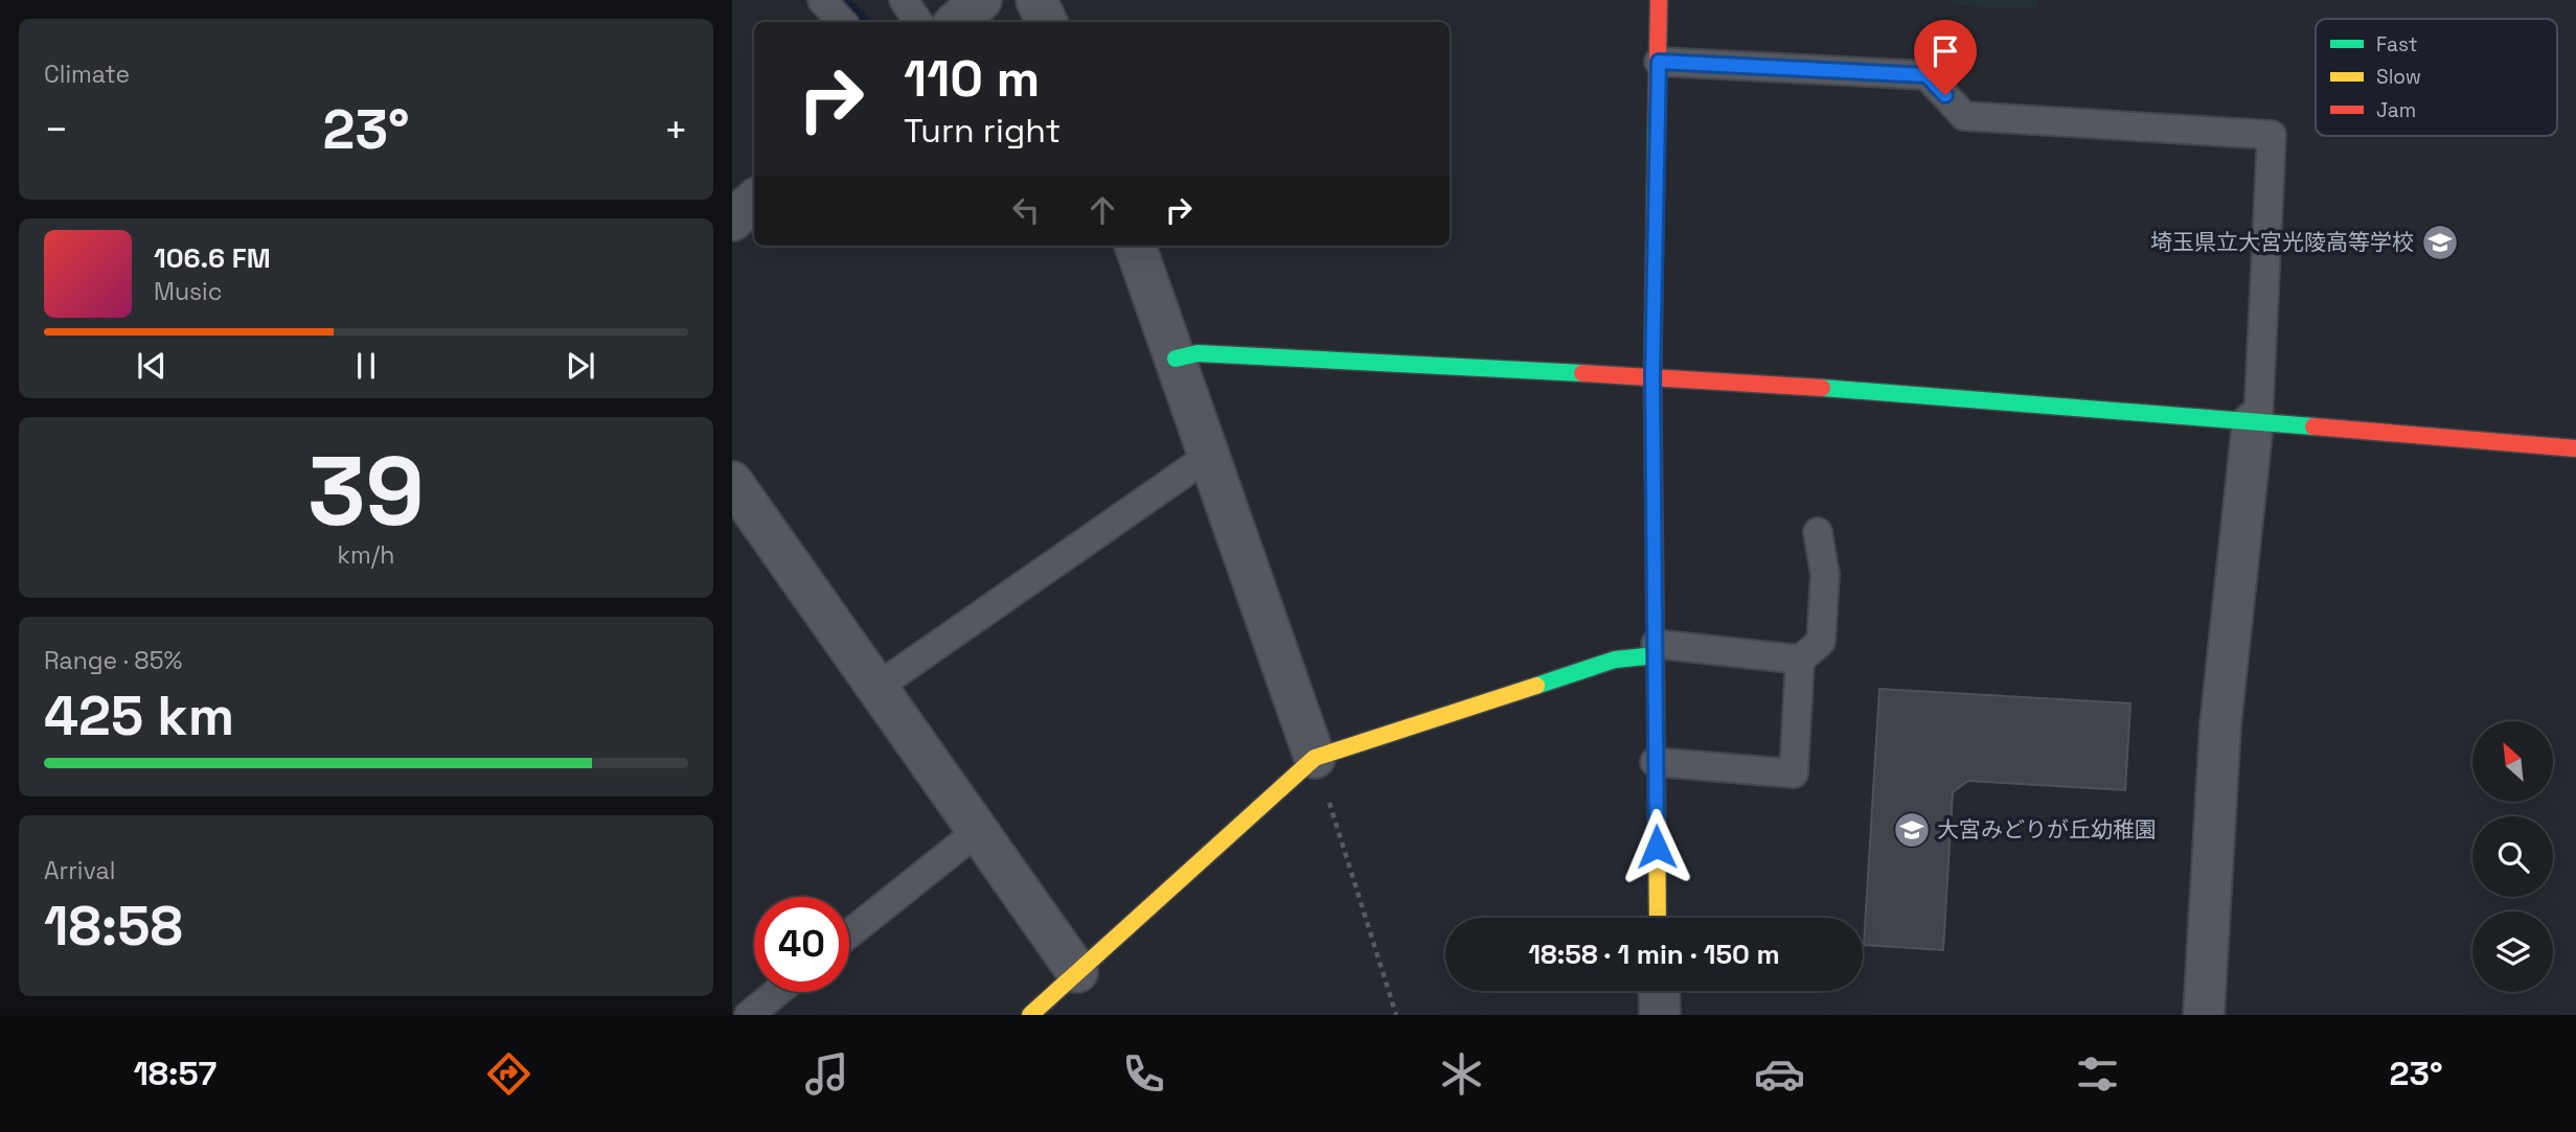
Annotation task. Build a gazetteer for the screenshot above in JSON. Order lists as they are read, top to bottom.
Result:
{
  "places": {
    "school or university": ["埼玉県立大宮光陵高等学校", "大宮みどりが丘幼稚園"]
  },
  "legend": ["Fast", "Slow", "Jam"],
  "north": "top left",
  "page": {
    "tile": [
      "Climate",
      ["39", "km/h"],
      ["Range · 85%", "425 km"],
      ["Arrival", "18:58"]
    ],
    "turn": ["110 m", "Turn right"],
    "heat": ["−", "23°", "+"],
    "song": ["106.6 FM", "Music"],
    "limit": "40",
    "trip": "18:58 · 1 min · 150 m",
    "tabs": ["18:57", "23°"]
  }
}
